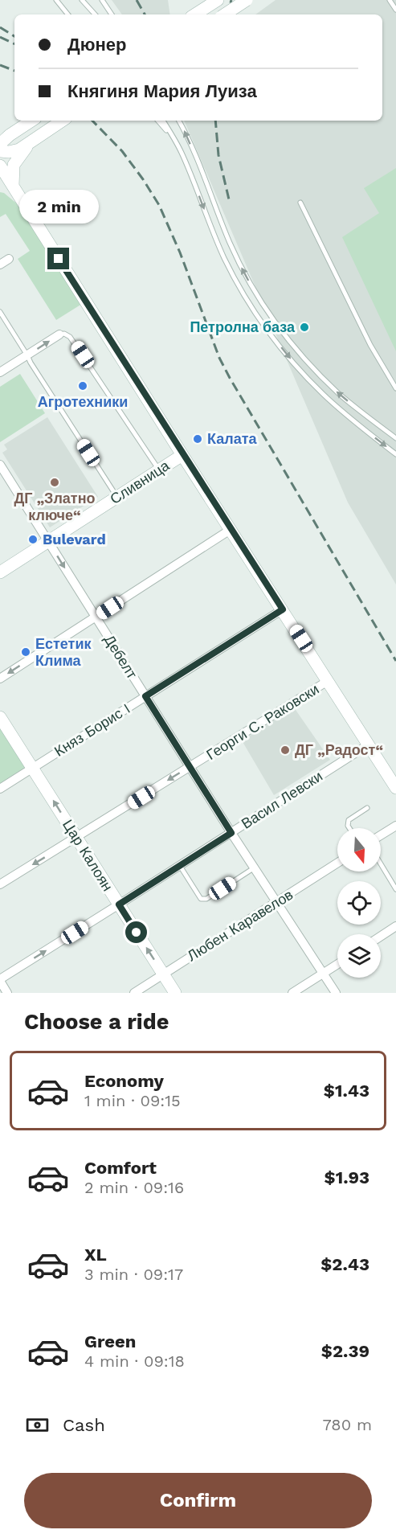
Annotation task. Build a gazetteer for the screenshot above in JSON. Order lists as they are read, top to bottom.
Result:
{
  "streets": {
    "main road": ["Сливница", "Цар Калоян"],
    "street": [
      "Дебелт",
      "Георги С. Раковски",
      "Княз Борис I",
      "Васил Левски",
      "Любен Каравелов"
    ]
  },
  "crossings": [
    ["Сливница", "Дебелт"],
    ["Дебелт", "Георги С. Раковски"],
    ["Дебелт", "Княз Борис I"],
    ["Дебелт", "Васил Левски"],
    ["Дебелт", "Любен Каравелов"],
    ["Георги С. Раковски", "Цар Калоян"],
    ["Княз Борис I", "Цар Калоян"],
    ["Васил Левски", "Цар Калоян"],
    ["Цар Калоян", "Любен Каравелов"]
  ],
  "one_way": ["Георги С. Раковски", "Цар Калоян"],
  "places": [
    "Петролна база",
    "Агротехники",
    "Калата",
    "ДГ „Златно ключе“",
    "Bulevard",
    "Естетик Клима",
    "ДГ „Радост“"
  ],
  "north": "bottom",
  "page": {
    "banner": ["Дюнер", "Княгиня Мария Луиза"],
    "bubble": "2 min",
    "heading": "Choose a ride",
    "list": [
      {
        "name": "Economy",
        "note": "1 min · 09:15",
        "value": "$1.43"
      },
      {
        "name": "Comfort",
        "note": "2 min · 09:16",
        "value": "$1.93"
      },
      {
        "name": "XL",
        "note": "3 min · 09:17",
        "value": "$2.43"
      },
      {
        "name": "Green",
        "note": "4 min · 09:18",
        "value": "$2.39"
      }
    ],
    "pay": ["Cash", "780 m"],
    "buttons": "Confirm"
  }
}
